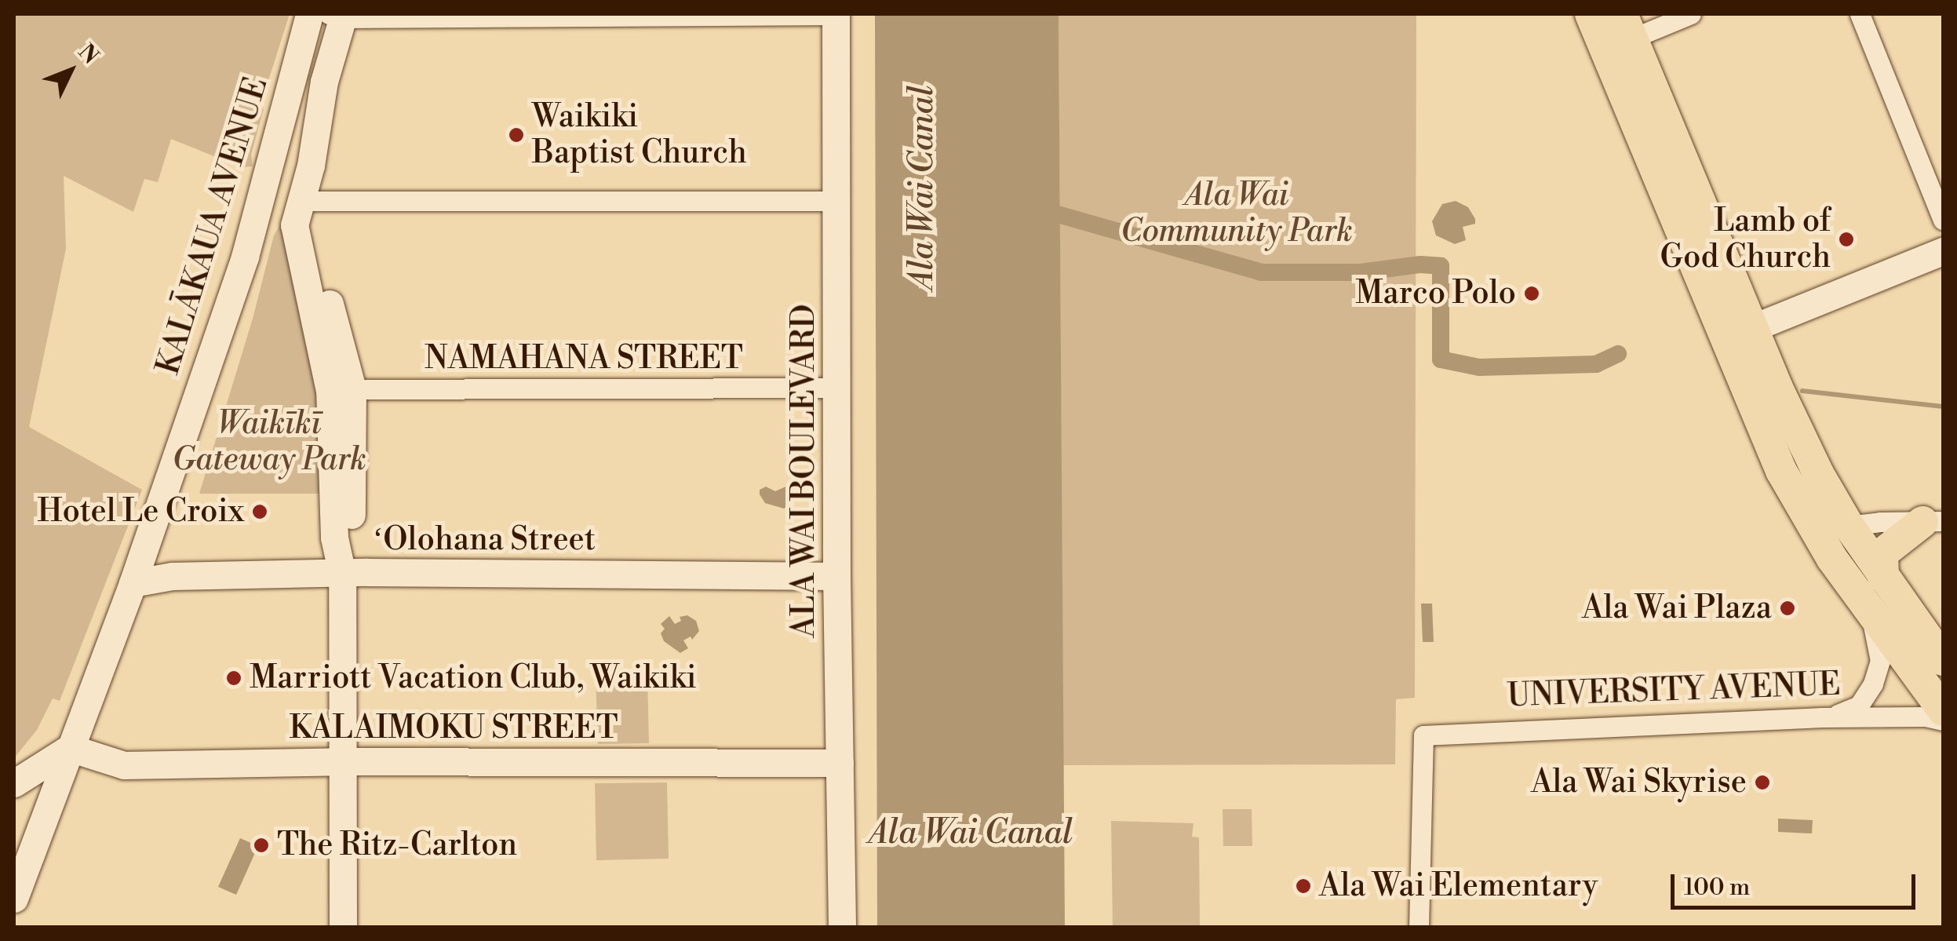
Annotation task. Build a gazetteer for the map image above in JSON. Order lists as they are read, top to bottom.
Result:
{
  "streets": {
    "street": [
      "KALĀKAUA AVENUE",
      "NAMAHANA STREET",
      "ALA WAI BOULEVARD",
      "ʻOlohana Street",
      "UNIVERSITY AVENUE",
      "KALAIMOKU STREET"
    ]
  },
  "crossings": [
    ["KALĀKAUA AVENUE", "ʻOlohana Street"],
    ["KALĀKAUA AVENUE", "KALAIMOKU STREET"],
    ["NAMAHANA STREET", "ALA WAI BOULEVARD"],
    ["ALA WAI BOULEVARD", "ʻOlohana Street"],
    ["ALA WAI BOULEVARD", "KALAIMOKU STREET"]
  ],
  "water": ["Ala Wai Canal"],
  "parks": ["Ala Wai Community Park", "Waikīkī Gateway Park"],
  "places": [
    "Waikiki Baptist Church",
    "Lamb of God Church",
    "Marco Polo",
    "Hotel Le Croix",
    "Ala Wai Plaza",
    "Marriott Vacation Club, Waikiki",
    "Ala Wai Skyrise",
    "The Ritz-Carlton",
    "Ala Wai Elementary"
  ],
  "scale_bar": "100 m",
  "north": "top right"
}
